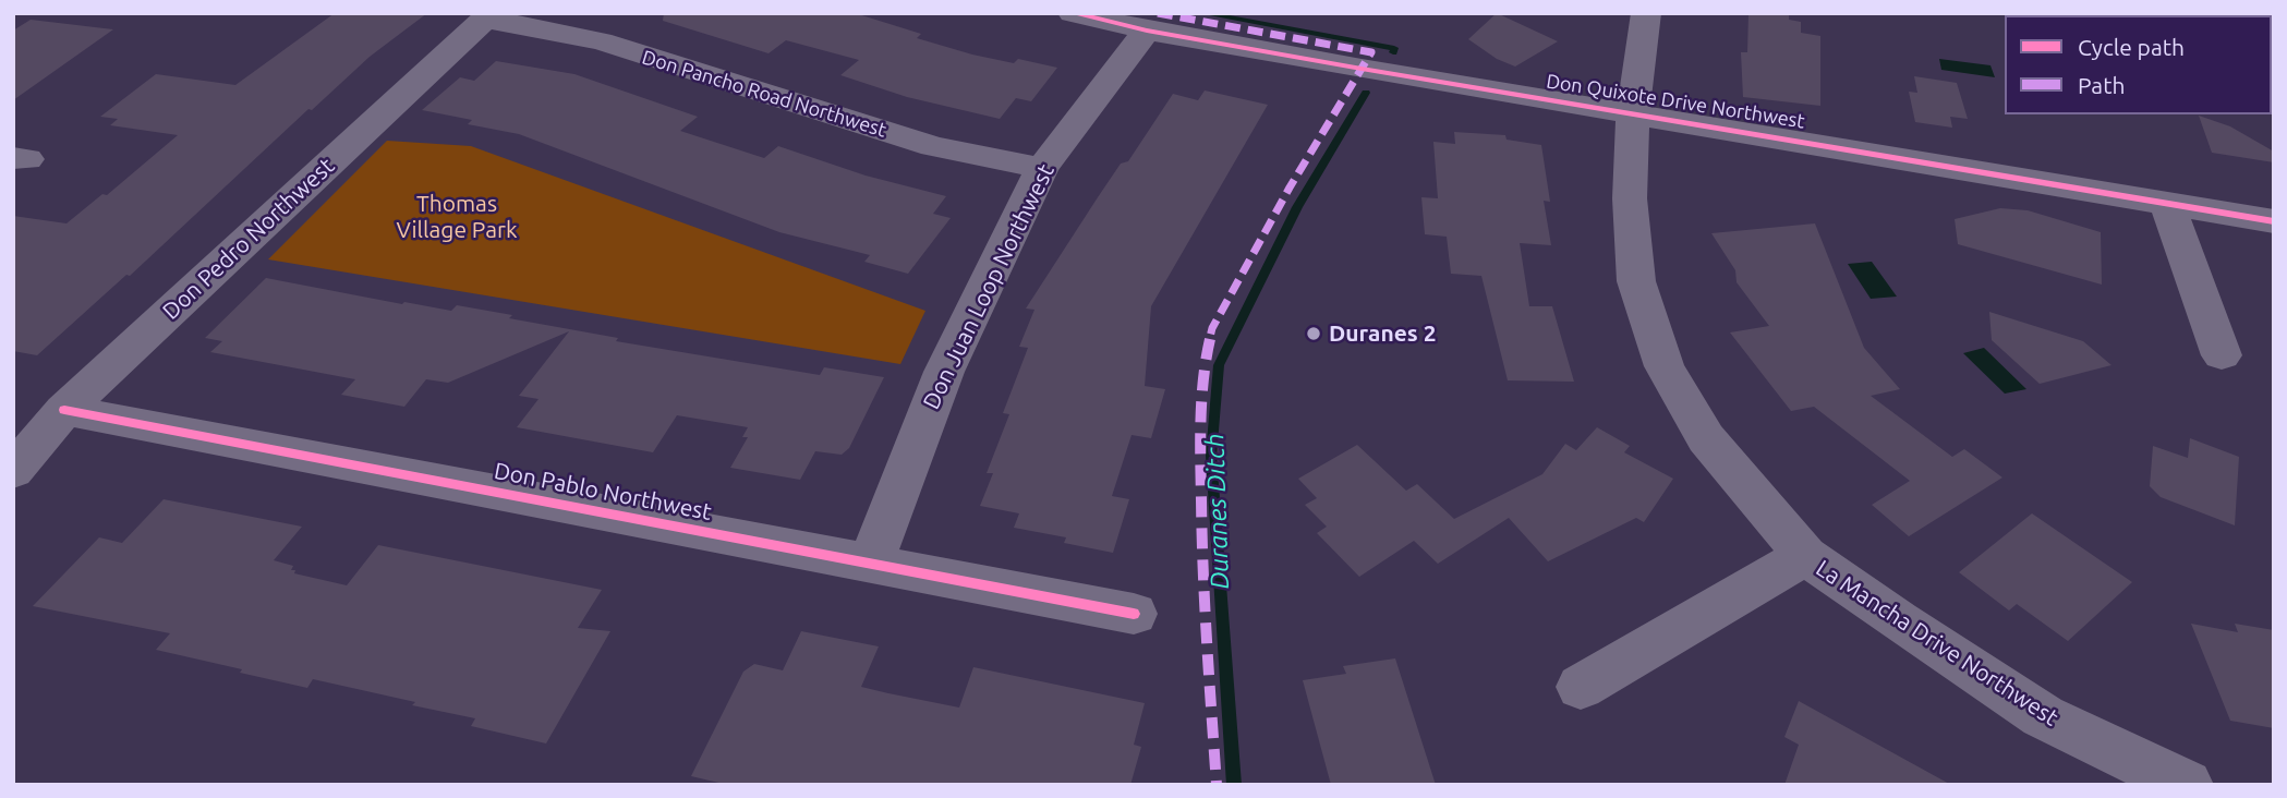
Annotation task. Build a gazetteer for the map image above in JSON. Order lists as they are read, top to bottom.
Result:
{
  "streets": {
    "street": [
      "Don Pancho Road Northwest",
      "Don Quixote Drive Northwest",
      "Don Pedro Northwest",
      "Don Juan Loop Northwest",
      "Don Pablo Northwest",
      "La Mancha Drive Northwest"
    ]
  },
  "crossings": [
    ["Don Pancho Road Northwest", "Don Pedro Northwest"],
    ["Don Pancho Road Northwest", "Don Juan Loop Northwest"],
    ["Don Quixote Drive Northwest", "Don Juan Loop Northwest"],
    ["Don Quixote Drive Northwest", "La Mancha Drive Northwest"],
    ["Don Pedro Northwest", "Don Pablo Northwest"],
    ["Don Juan Loop Northwest", "Don Pablo Northwest"]
  ],
  "water": ["Duranes Ditch"],
  "parks": ["Thomas Village Park"],
  "places": ["Duranes 2"],
  "legend": ["Cycle path", "Path"]
}
